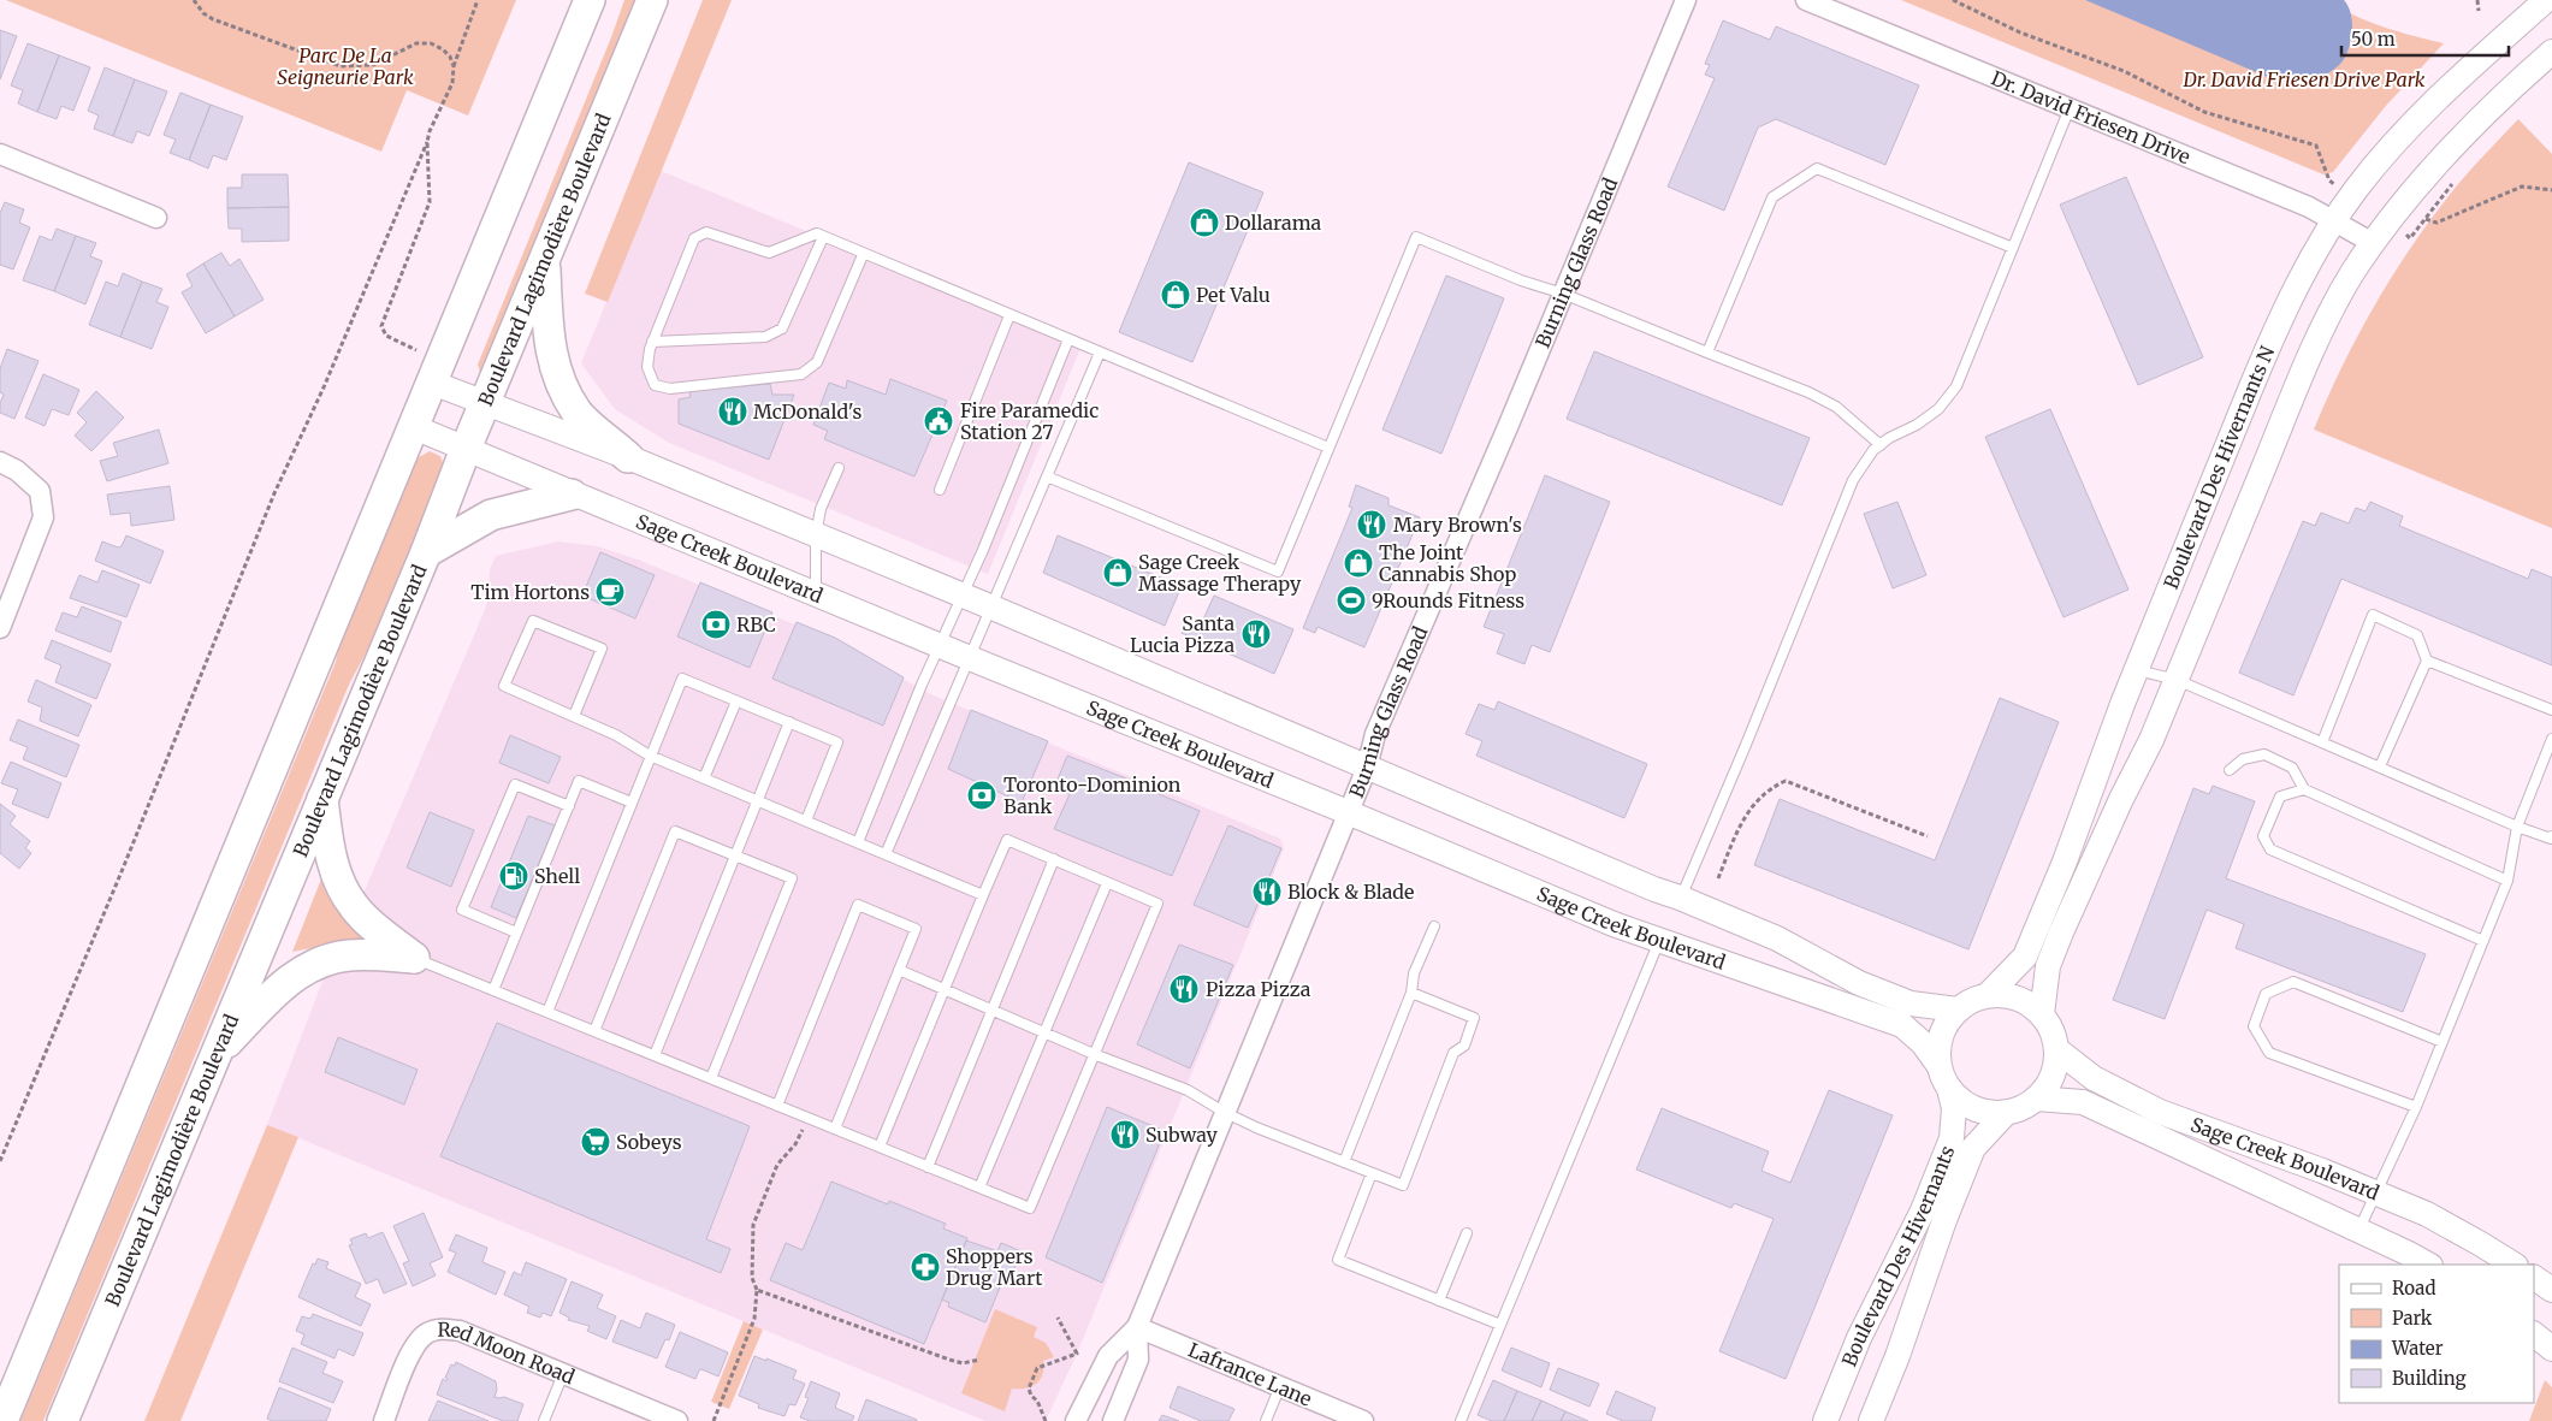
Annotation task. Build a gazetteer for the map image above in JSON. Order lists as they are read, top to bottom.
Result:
{
  "streets": {
    "main road": ["Boulevard Lagimodière Boulevard"],
    "street": [
      "Dr. David Friesen Drive",
      "Burning Glass Road",
      "Boulevard Des Hivernants N",
      "Sage Creek Boulevard",
      "Boulevard Des Hivernants",
      "Red Moon Road",
      "Lafrance Lane"
    ]
  },
  "crossings": [
    ["Dr. David Friesen Drive", "Boulevard Des Hivernants N"],
    ["Boulevard Lagimodière Boulevard", "Sage Creek Boulevard"],
    ["Burning Glass Road", "Sage Creek Boulevard"],
    ["Burning Glass Road", "Lafrance Lane"],
    ["Boulevard Des Hivernants N", "Sage Creek Boulevard"],
    ["Boulevard Des Hivernants N", "Boulevard Des Hivernants"],
    ["Sage Creek Boulevard", "Boulevard Des Hivernants"]
  ],
  "parks": ["Parc De La Seigneurie Park", "Dr. David Friesen Drive Park"],
  "places": {
    "shop": [
      "Dollarama",
      "Pet Valu",
      "The Joint Cannabis Shop",
      "Sage Creek Massage Therapy"
    ],
    "restaurant": [
      "McDonald's",
      "Mary Brown's",
      "Santa Lucia Pizza",
      "Block & Blade",
      "Pizza Pizza",
      "Subway"
    ],
    "public building": ["Fire Paramedic Station 27"],
    "cafe": ["Tim Hortons"],
    "sports": ["9Rounds Fitness"],
    "bank": ["RBC", "Toronto-Dominion Bank"],
    "fuel station": ["Shell"],
    "supermarket": ["Sobeys"],
    "pharmacy": ["Shoppers Drug Mart"]
  },
  "legend": [
    "Road",
    "Park",
    "Water",
    "Building"
  ],
  "scale_bar": "50 m"
}
